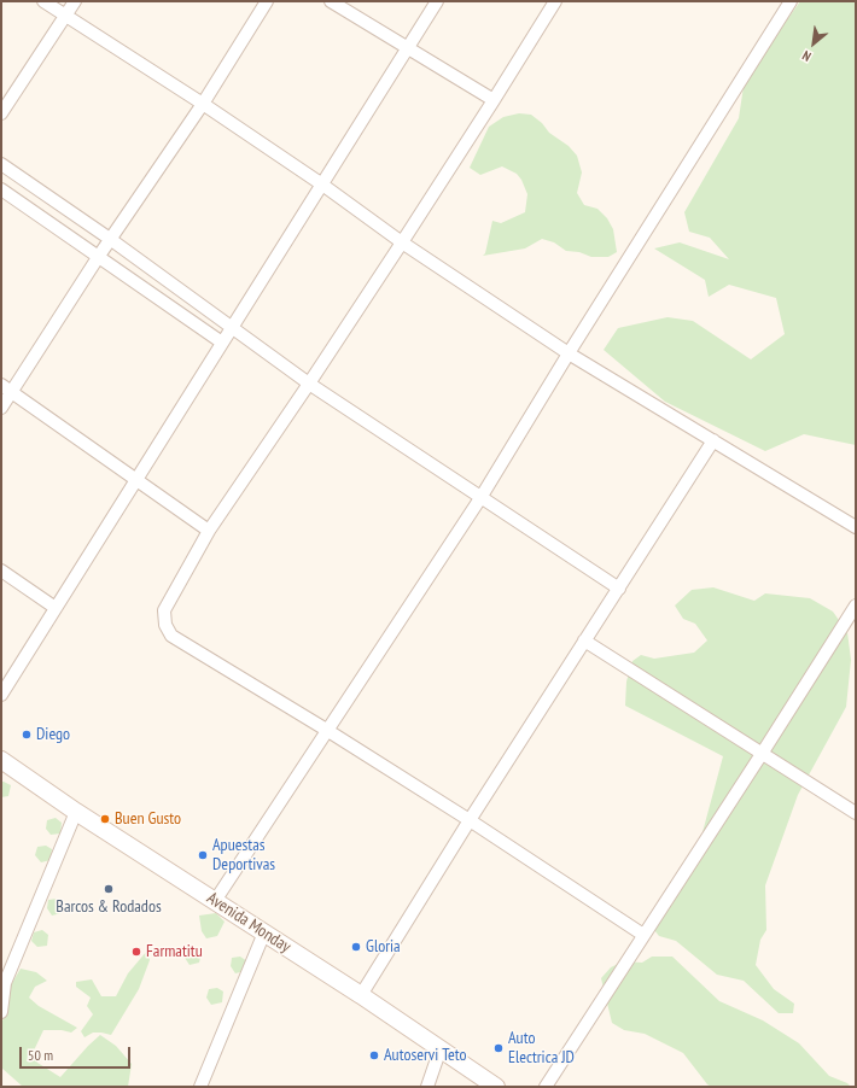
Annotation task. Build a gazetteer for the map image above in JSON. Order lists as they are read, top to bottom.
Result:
{
  "streets": {
    "main road": ["Avenida Monday"]
  },
  "places": [
    "Diego",
    "Buen Gusto",
    "Apuestas Deportivas",
    "Barcos & Rodados",
    "Gloria",
    "Farmatitu",
    "Auto Electrica JD",
    "Autoservi Teto"
  ],
  "scale_bar": "50 m",
  "north": "bottom left"
}
